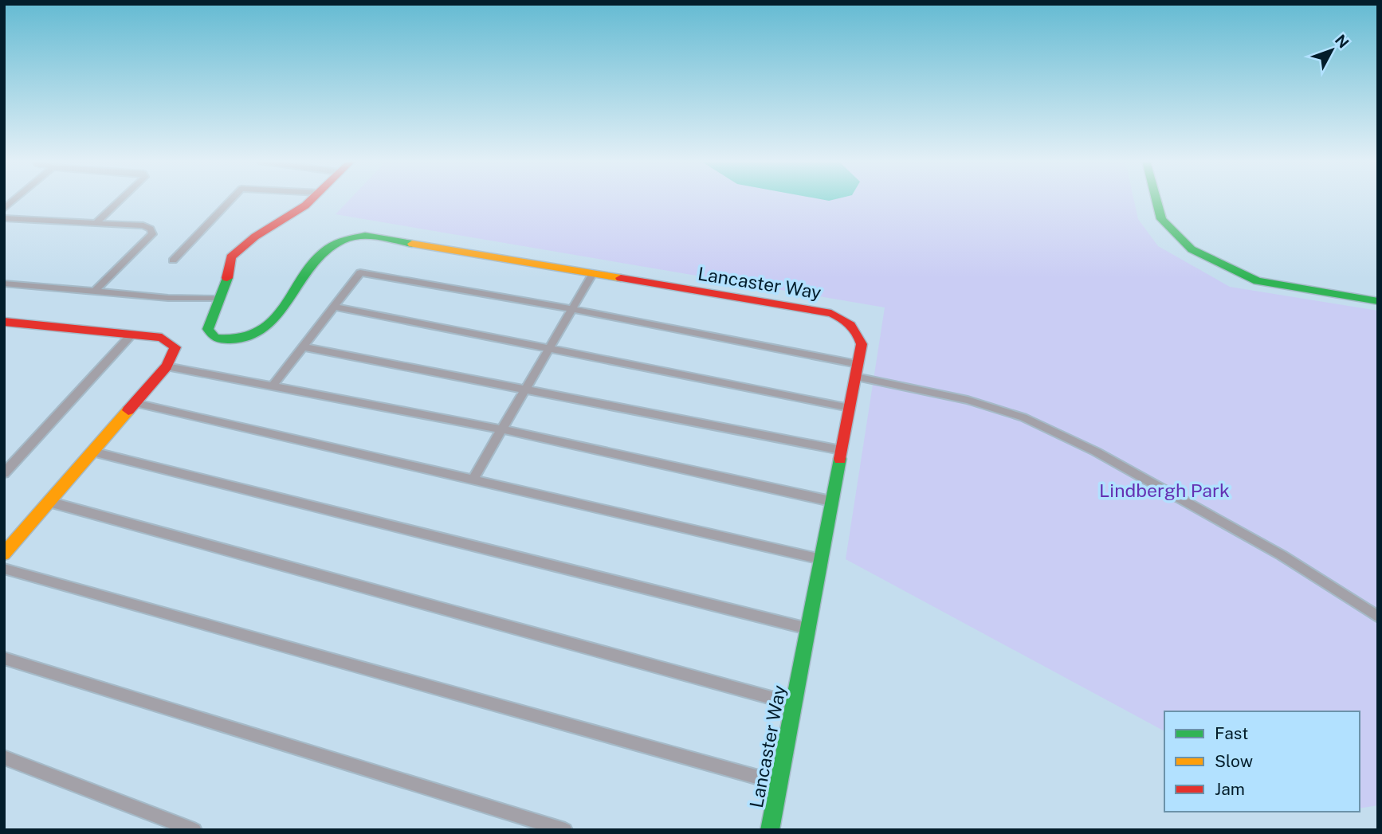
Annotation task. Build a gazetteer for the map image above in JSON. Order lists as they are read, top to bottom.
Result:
{
  "streets": {
    "street": ["Lancaster Way"]
  },
  "parks": ["Lindbergh Park"],
  "legend": ["Fast", "Slow", "Jam"],
  "north": "top right"
}
